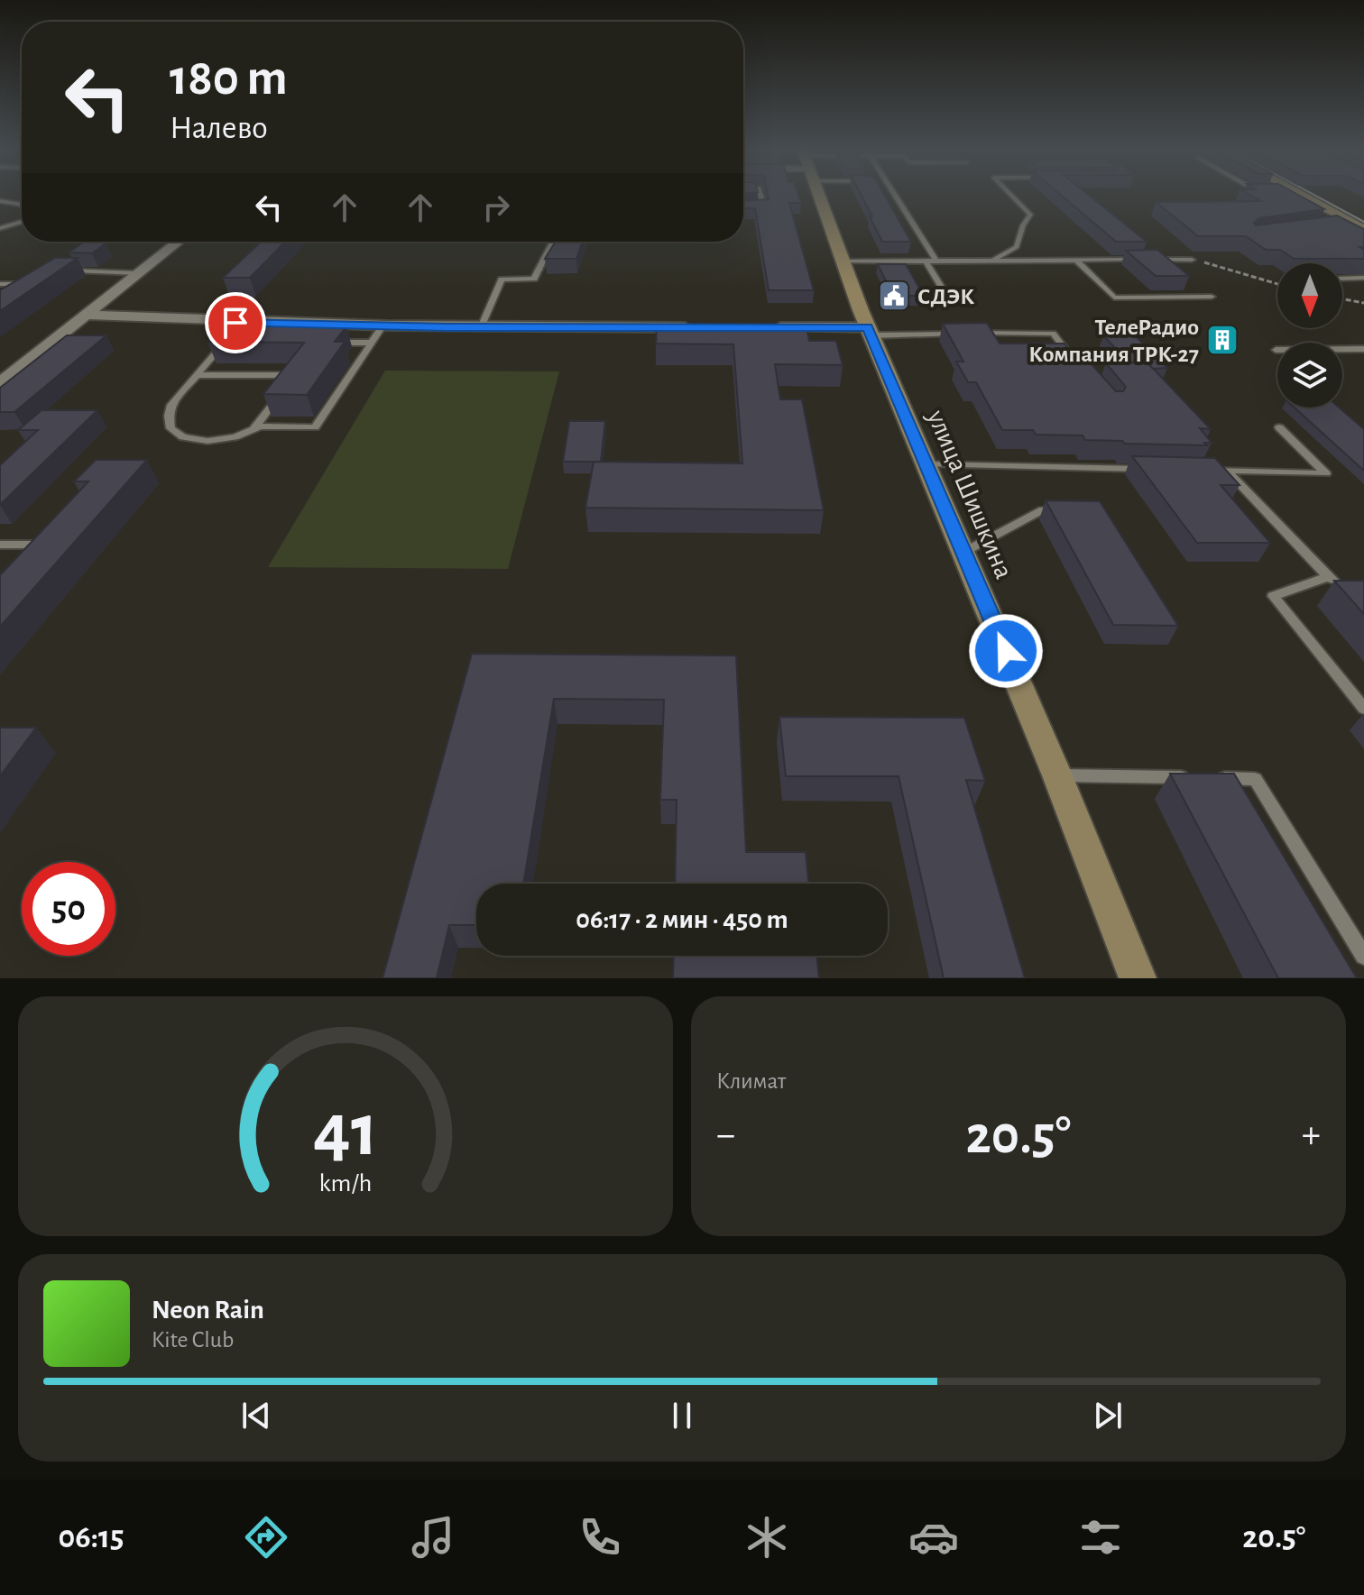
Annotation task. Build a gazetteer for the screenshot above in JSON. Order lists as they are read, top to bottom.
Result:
{
  "streets": {
    "main road": ["улица Шишкина"]
  },
  "places": {
    "public building": ["СДЭК"],
    "building": ["ТелеРадио Компания ТРК-27"]
  },
  "north": "bottom",
  "page": {
    "turn": ["180 m", "Налево"],
    "limit": "50",
    "trip": "06:17 · 2 мин · 450 m",
    "tile": "Климат",
    "heat": ["−", "20.5°", "+"],
    "song": ["Neon Rain", "Kite Club"],
    "tabs": ["06:15", "20.5°"],
    "gauge": ["41", "km/h"]
  }
}
